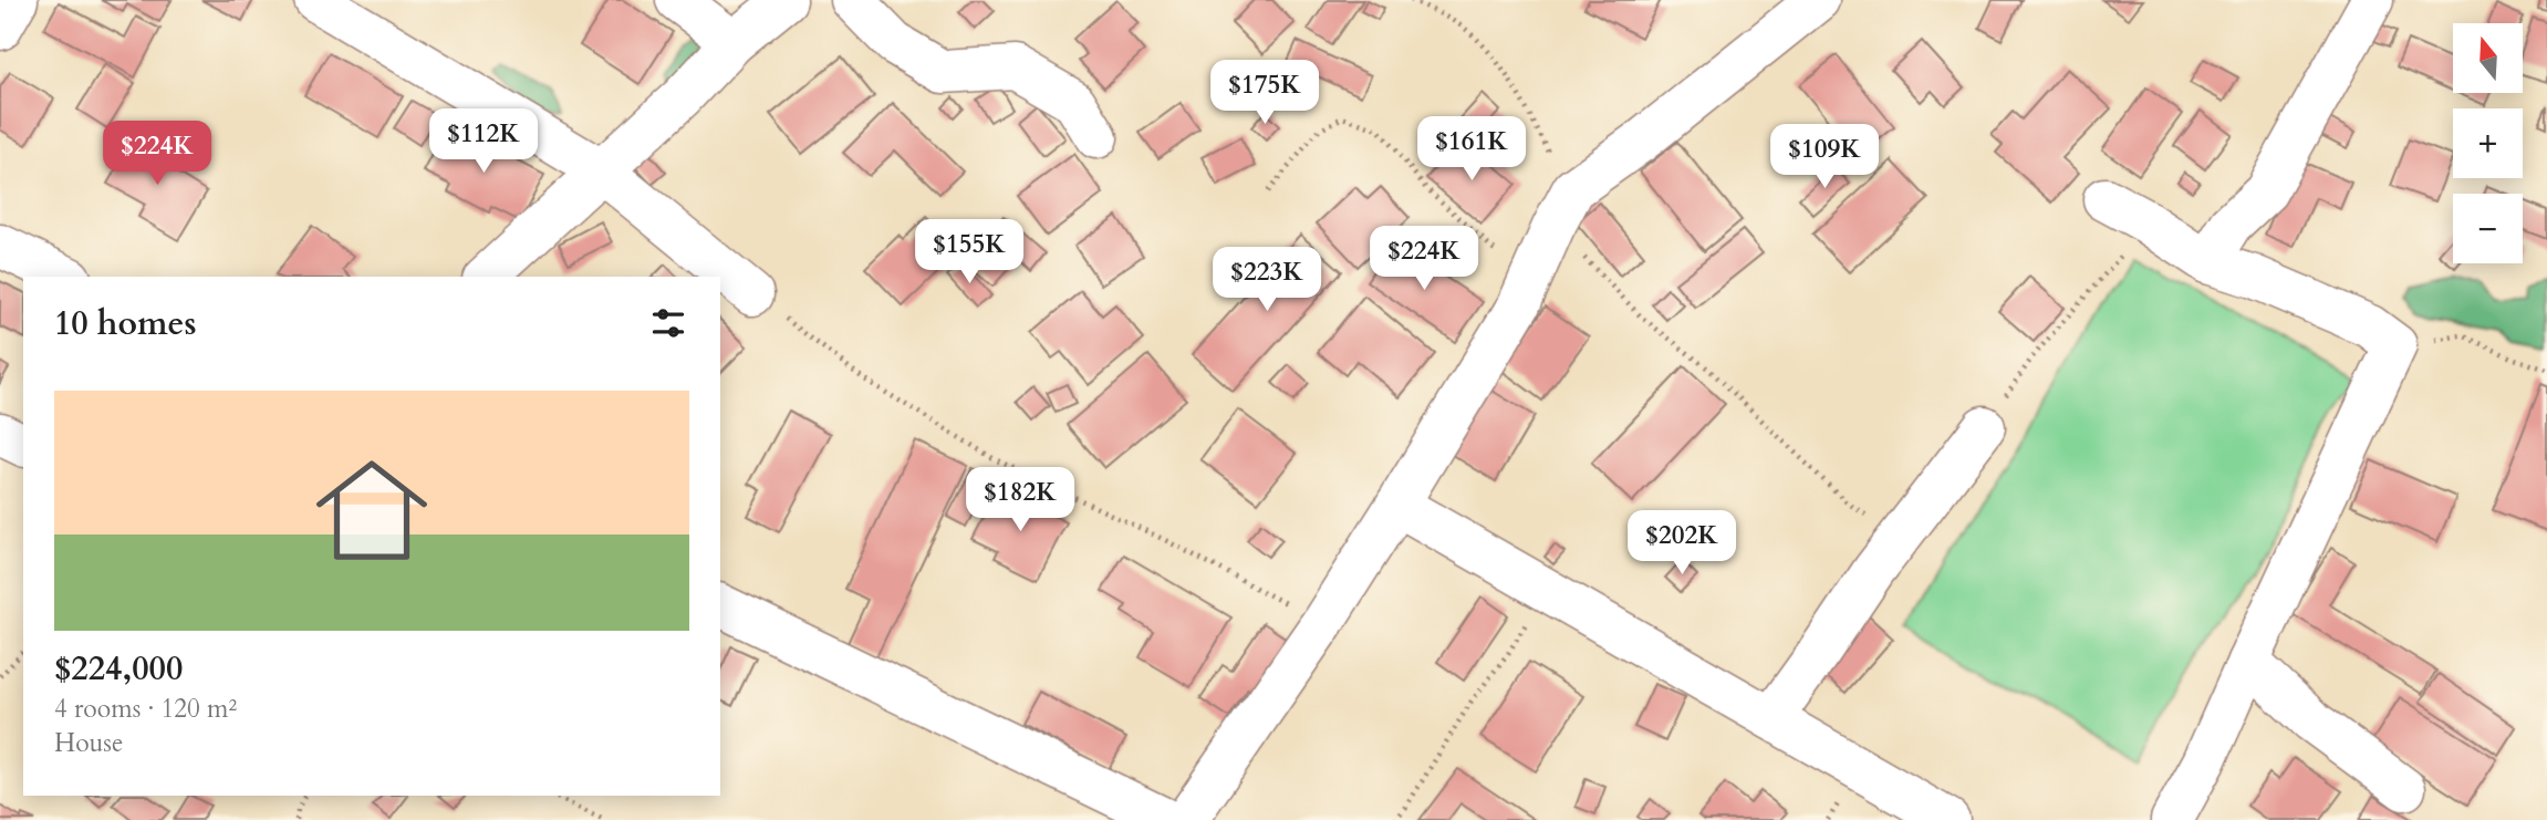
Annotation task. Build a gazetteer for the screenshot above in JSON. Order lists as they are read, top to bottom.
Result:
{
  "north": "top",
  "page": {
    "map_buttons": ["+", "−"],
    "price": [
      "$175K",
      "$112K",
      "$161K",
      "$224K",
      "$109K",
      "$155K",
      "$224K",
      "$223K",
      "$182K",
      "$202K"
    ],
    "heading": "10 homes",
    "list": [
      {
        "name": "$224,000",
        "note": "4 rooms · 120 m² · House"
      }
    ]
  }
}
